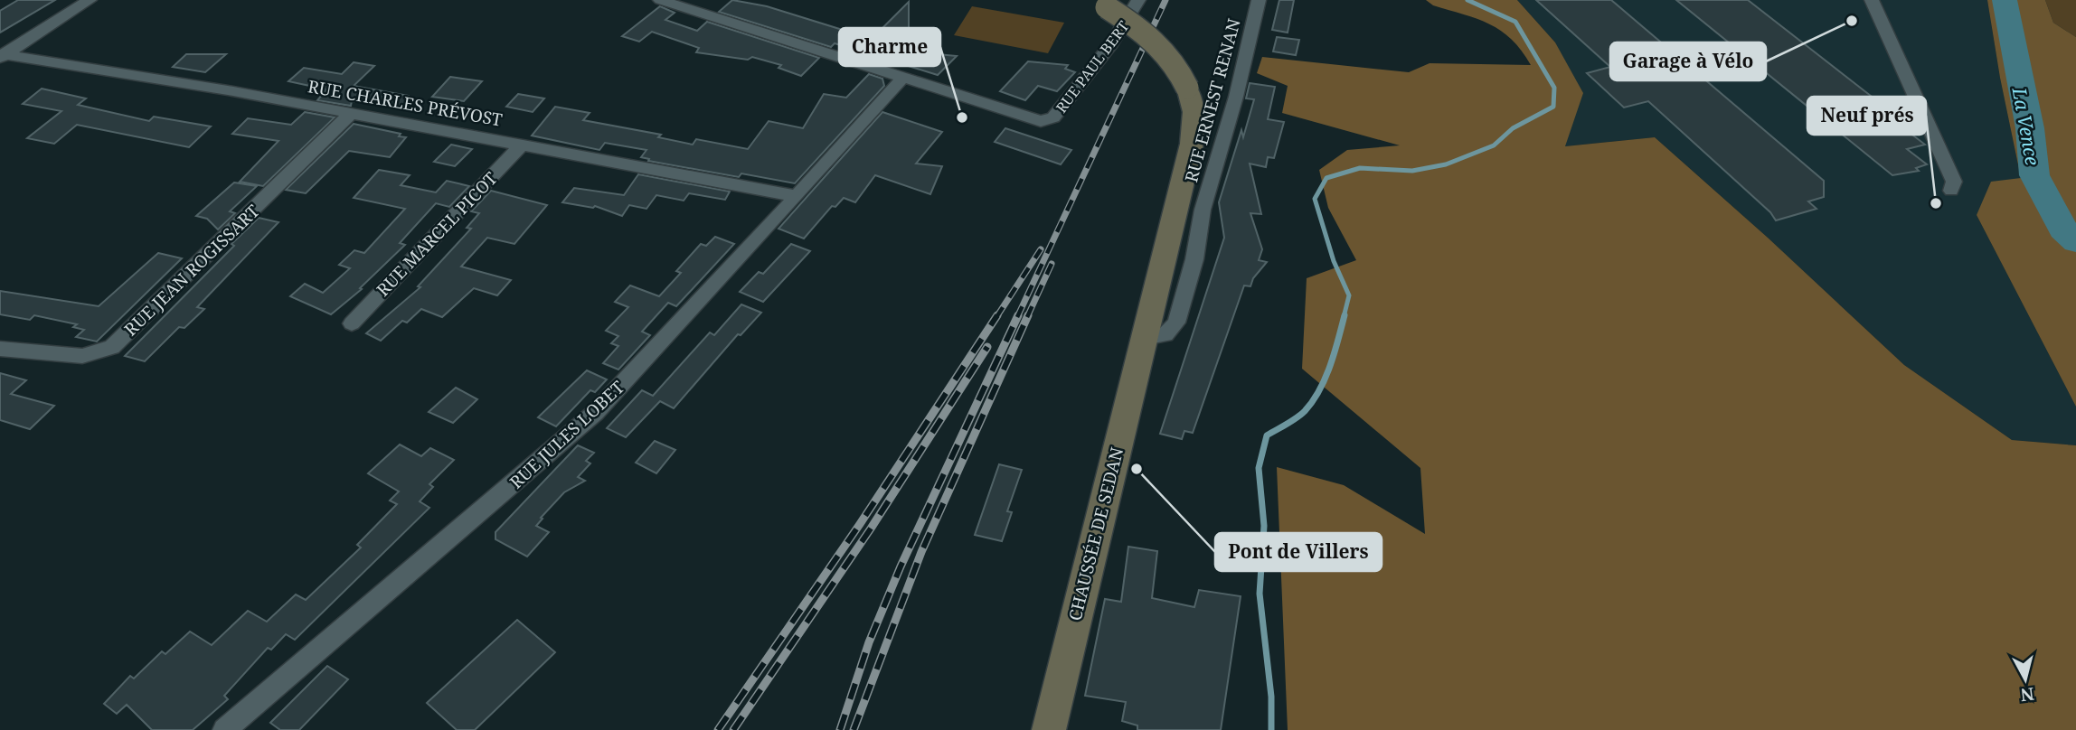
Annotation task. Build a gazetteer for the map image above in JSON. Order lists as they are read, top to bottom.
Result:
{
  "streets": {
    "main road": ["CHAUSSÉE DE SEDAN"],
    "street": [
      "RUE PAUL BERT",
      "RUE ERNEST RENAN",
      "RUE CHARLES PRÉVOST",
      "RUE MARCEL PICOT",
      "RUE JEAN ROGISSART",
      "RUE JULES LOBET"
    ]
  },
  "crossings": [
    ["RUE PAUL BERT", "RUE JULES LOBET"],
    ["RUE ERNEST RENAN", "CHAUSSÉE DE SEDAN"],
    ["RUE CHARLES PRÉVOST", "RUE MARCEL PICOT"],
    ["RUE CHARLES PRÉVOST", "RUE JEAN ROGISSART"],
    ["RUE CHARLES PRÉVOST", "RUE JULES LOBET"]
  ],
  "water": ["La Vence"],
  "places": [
    "Garage à Vélo",
    "Charme",
    "Neuf prés",
    "Pont de Villers"
  ],
  "north": "bottom"
}
